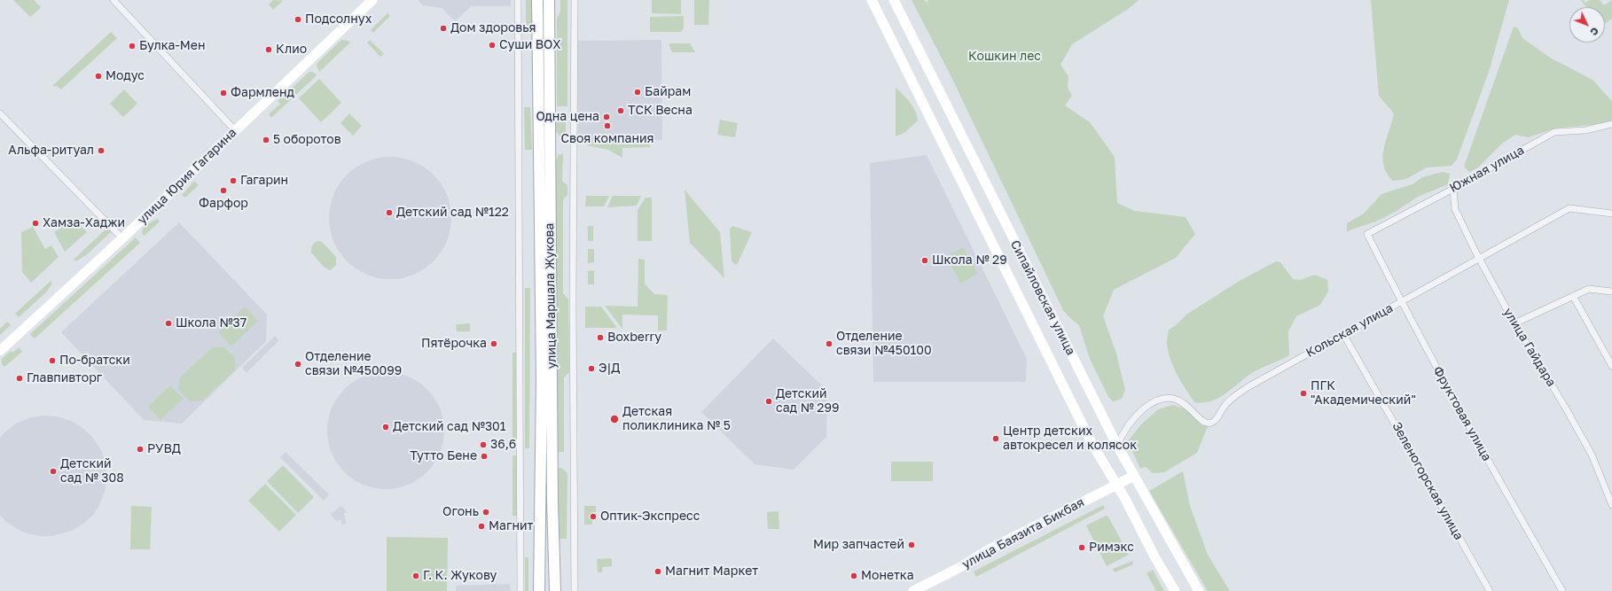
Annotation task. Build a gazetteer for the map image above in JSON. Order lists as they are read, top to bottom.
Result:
{
  "streets": {
    "main road": [
      "улица Юрия Гагарина",
      "улица Маршала Жукова",
      "Сипайловская улица",
      "улица Баязита Бикбая"
    ],
    "street": [
      "Южная улица",
      "Кольская улица",
      "улица Гайдара",
      "Фруктовая улица",
      "Зеленогорская улица"
    ]
  },
  "crossings": [
    ["Южная улица", "улица Гайдара"],
    ["Южная улица", "Фруктовая улица"],
    ["Сипайловская улица", "Кольская улица"],
    ["Сипайловская улица", "улица Баязита Бикбая"],
    ["Кольская улица", "улица Гайдара"],
    ["Кольская улица", "Фруктовая улица"],
    ["Кольская улица", "Зеленогорская улица"]
  ],
  "parks": ["Кошкин лес"],
  "places": [
    "Подсолнух",
    "Дом здоровья",
    "Суши BOX",
    "Булка-Мен",
    "Клио",
    "Модус",
    "Байрам",
    "Фармленд",
    "ТСК Весна",
    "Одна цена",
    "Своя компания",
    "5 оборотов",
    "Альфа-ритуал",
    "Гагарин",
    "Фарфор",
    "Детский сад №122",
    "Хамза-Хаджи",
    "Школа № 29",
    "Школа №37",
    "Boxberry",
    "Пятёрочка",
    "Отделение связи №450100",
    "По-братски",
    "Отделение связи №450099",
    "Э|Д",
    "Главпивторг",
    "ПГК \"Академический\"",
    "Детский сад № 299",
    "Детская поликлиника № 5",
    "Детский сад №301",
    "Центр детских автокресел и колясок",
    "36,6",
    "РУВД",
    "Тутто Бене",
    "Детский сад № 308",
    "Огонь",
    "Оптик-Экспресс",
    "Магнит",
    "Мир запчастей",
    "Римэкс",
    "Магнит Маркет",
    "Г. К. Жукову",
    "Монетка"
  ],
  "north": "bottom right"
}
